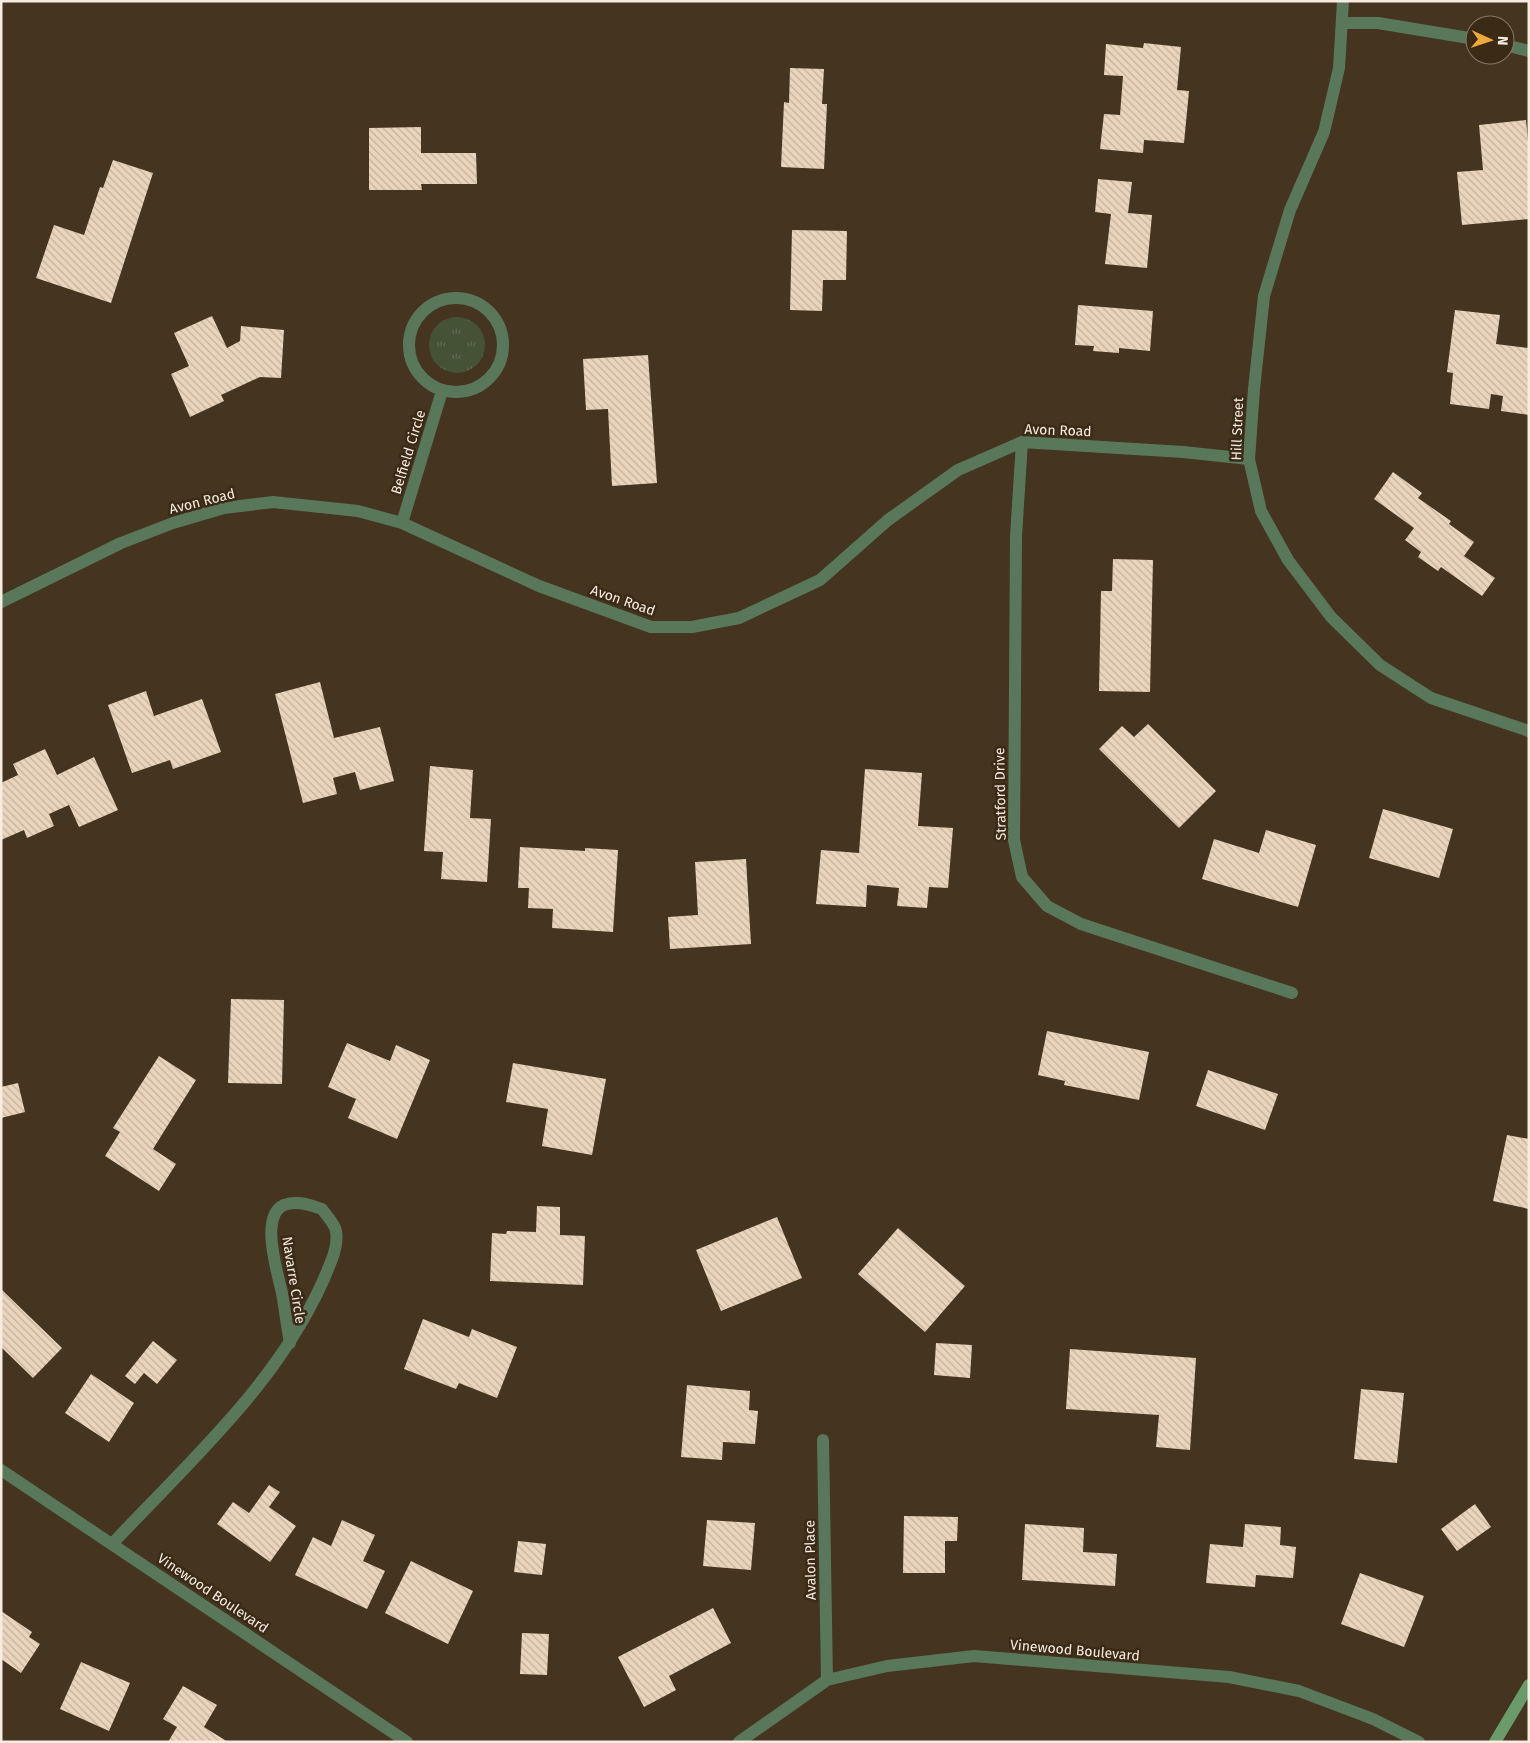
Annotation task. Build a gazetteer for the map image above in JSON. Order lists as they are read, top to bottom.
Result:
{
  "streets": {
    "street": [
      "Hill Street",
      "Avon Road",
      "Belfield Circle",
      "Stratford Drive",
      "Navarre Circle",
      "Avalon Place",
      "Vinewood Boulevard"
    ]
  },
  "crossings": [
    ["Hill Street", "Avon Road"],
    ["Avon Road", "Belfield Circle"],
    ["Avon Road", "Stratford Drive"],
    ["Navarre Circle", "Vinewood Boulevard"],
    ["Avalon Place", "Vinewood Boulevard"]
  ],
  "north": "right"
}
